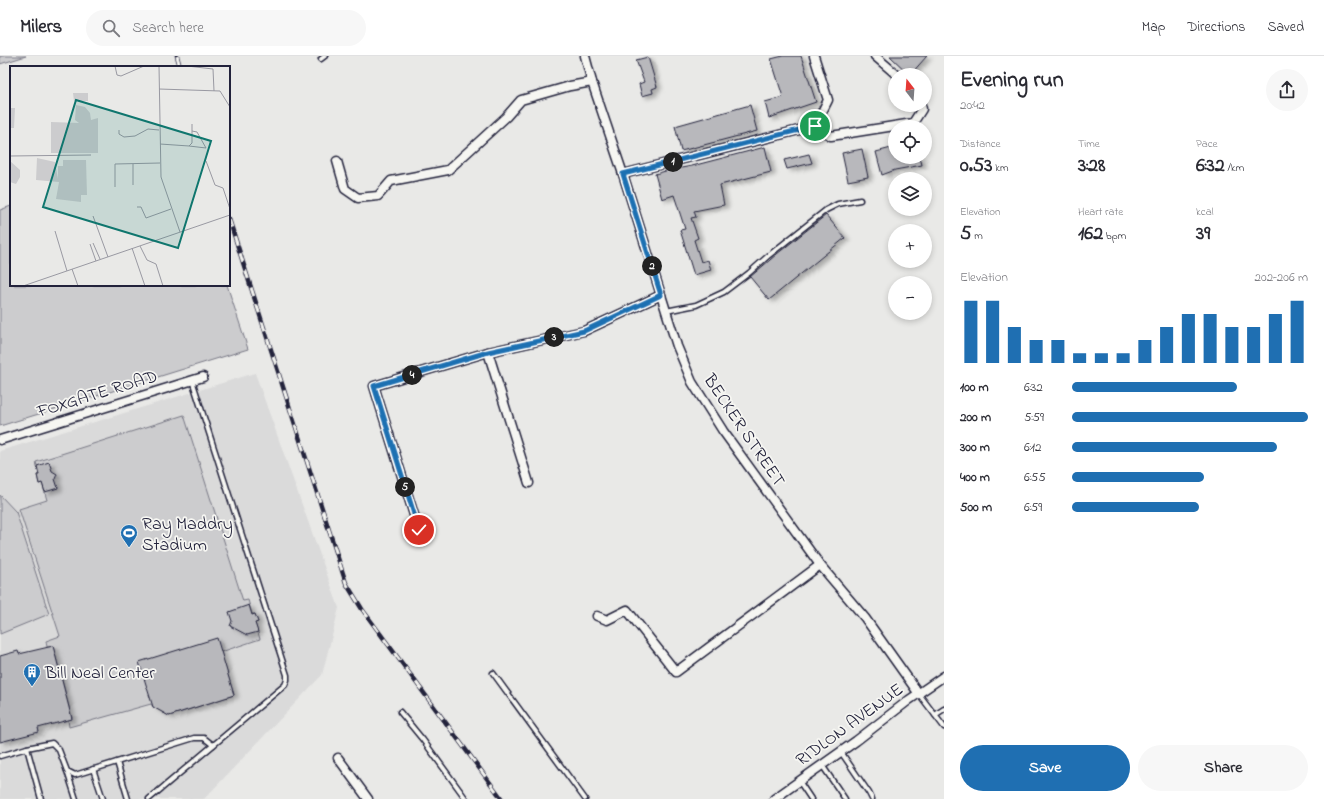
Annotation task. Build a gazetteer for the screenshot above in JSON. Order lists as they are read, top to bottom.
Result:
{
  "streets": {
    "street": ["FOXGATE ROAD", "BECKER STREET", "RIDLON AVENUE"]
  },
  "crossings": [
    ["BECKER STREET", "RIDLON AVENUE"]
  ],
  "places": {
    "sports": ["Ray Maddry Stadium"],
    "building": ["Bill Neal Center"]
  },
  "north": "top",
  "page": {
    "header": "Milers",
    "search": "Search here",
    "nav": ["Map", "Directions", "Saved"],
    "heading": ["Evening run", "20:42"],
    "map_buttons": ["+", "−"],
    "stats": [
      ["Distance", "0.53 km"],
      ["Time", "3:28"],
      ["Pace", "6:32 /km"],
      ["Elevation", "5 m"],
      ["Heart rate", "162 bpm"],
      ["kcal", "39"]
    ],
    "pins": [
      "1",
      "2",
      "3",
      "4",
      "5"
    ],
    "chart": ["Elevation", "202–206 m"],
    "list": [
      {
        "name": "100 m",
        "note": "6:32"
      },
      {
        "name": "200 m",
        "note": "5:59"
      },
      {
        "name": "300 m",
        "note": "6:12"
      },
      {
        "name": "400 m",
        "note": "6:55"
      },
      {
        "name": "500 m",
        "note": "6:59"
      }
    ],
    "buttons": ["Save", "Share"]
  }
}
